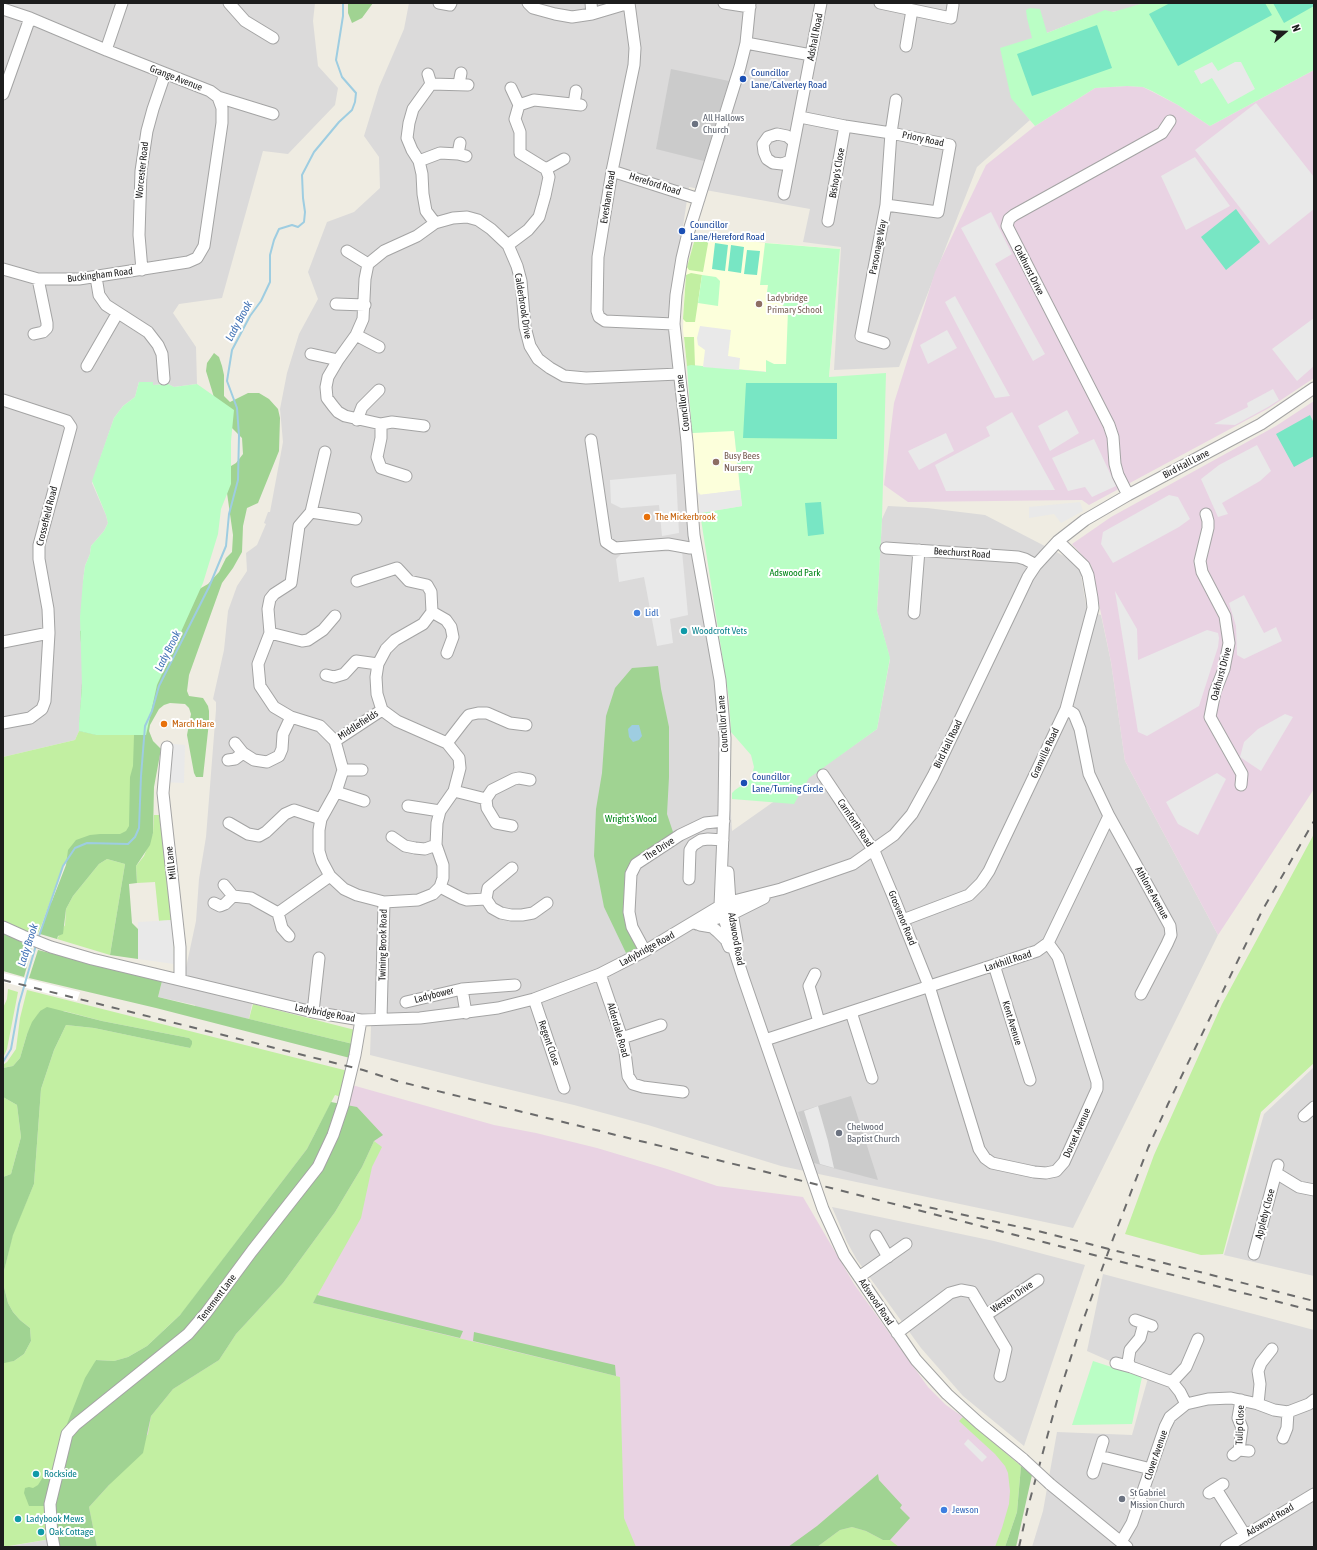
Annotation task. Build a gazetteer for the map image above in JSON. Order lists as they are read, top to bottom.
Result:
{
  "streets": {
    "street": [
      "Adshall Road",
      "Grange Avenue",
      "Priory Road",
      "Worcester Road",
      "Bishop's Close",
      "Hereford Road",
      "Evesham Road",
      "Parsonage Way",
      "Oakhurst Drive",
      "Buckingham Road",
      "Calderbrook Drive",
      "Councillor Lane",
      "Bird Hall Lane",
      "Crossefield Road",
      "Beechurst Road",
      "Middlefields",
      "Bird Hall Road",
      "Granville Road",
      "Carnforth Road",
      "The Drive",
      "Mill Lane",
      "Athlone Avenue",
      "Grosvenor Road",
      "Adswood Road",
      "Twining Brook Road",
      "Ladybridge Road",
      "Larkhill Road",
      "Ladybower",
      "Kent Avenue",
      "Alderdale Road",
      "Regent Close",
      "Dorset Avenue",
      "Appleby Close",
      "Weston Drive",
      "Tenement Lane",
      "Tulip Close",
      "Clover Avenue"
    ]
  },
  "crossings": [
    ["Adshall Road", "Priory Road"],
    ["Grange Avenue", "Worcester Road"],
    ["Grange Avenue", "Buckingham Road"],
    ["Priory Road", "Bishop's Close"],
    ["Priory Road", "Parsonage Way"],
    ["Worcester Road", "Buckingham Road"],
    ["Hereford Road", "Evesham Road"],
    ["Hereford Road", "Councillor Lane"],
    ["Evesham Road", "Councillor Lane"],
    ["Oakhurst Drive", "Bird Hall Lane"],
    ["Calderbrook Drive", "Councillor Lane"],
    ["Councillor Lane", "Bird Hall Road"],
    ["Councillor Lane", "The Drive"],
    ["Councillor Lane", "Adswood Road"],
    ["Councillor Lane", "Ladybridge Road"],
    ["Bird Hall Lane", "Bird Hall Road"],
    ["Bird Hall Lane", "Granville Road"],
    ["Beechurst Road", "Bird Hall Road"],
    ["Bird Hall Road", "Granville Road"],
    ["Bird Hall Road", "Carnforth Road"],
    ["Bird Hall Road", "Grosvenor Road"],
    ["Bird Hall Road", "Adswood Road"],
    ["Bird Hall Road", "Ladybridge Road"],
    ["Granville Road", "Grosvenor Road"],
    ["Carnforth Road", "Grosvenor Road"],
    ["The Drive", "Ladybridge Road"],
    ["Mill Lane", "Ladybridge Road"],
    ["Grosvenor Road", "Larkhill Road"],
    ["Grosvenor Road", "Dorset Avenue"],
    ["Adswood Road", "Ladybridge Road"],
    ["Adswood Road", "Larkhill Road"],
    ["Adswood Road", "Clover Avenue"],
    ["Twining Brook Road", "Ladybridge Road"],
    ["Ladybridge Road", "Ladybower"],
    ["Ladybridge Road", "Alderdale Road"],
    ["Ladybridge Road", "Regent Close"],
    ["Ladybridge Road", "Tenement Lane"],
    ["Larkhill Road", "Kent Avenue"],
    ["Larkhill Road", "Dorset Avenue"],
    ["Tulip Close", "Clover Avenue"]
  ],
  "water": ["Lady Brook"],
  "parks": ["Adswood Park", "Wright's Wood"],
  "places": [
    "Councillor Lane/Calverley Road",
    "All Hallows Church",
    "Councillor Lane/Hereford Road",
    "Ladybridge Primary School",
    "Busy Bees Nursery",
    "The Mickerbrook",
    "Lidl",
    "Woodcroft Vets",
    "March Hare",
    "Councillor Lane/Turning Circle",
    "Chelwood Baptist Church",
    "Rockside",
    "St Gabriel Mission Church",
    "Jewson",
    "Ladybook Mews",
    "Oak Cottage"
  ],
  "north": "right"
}
